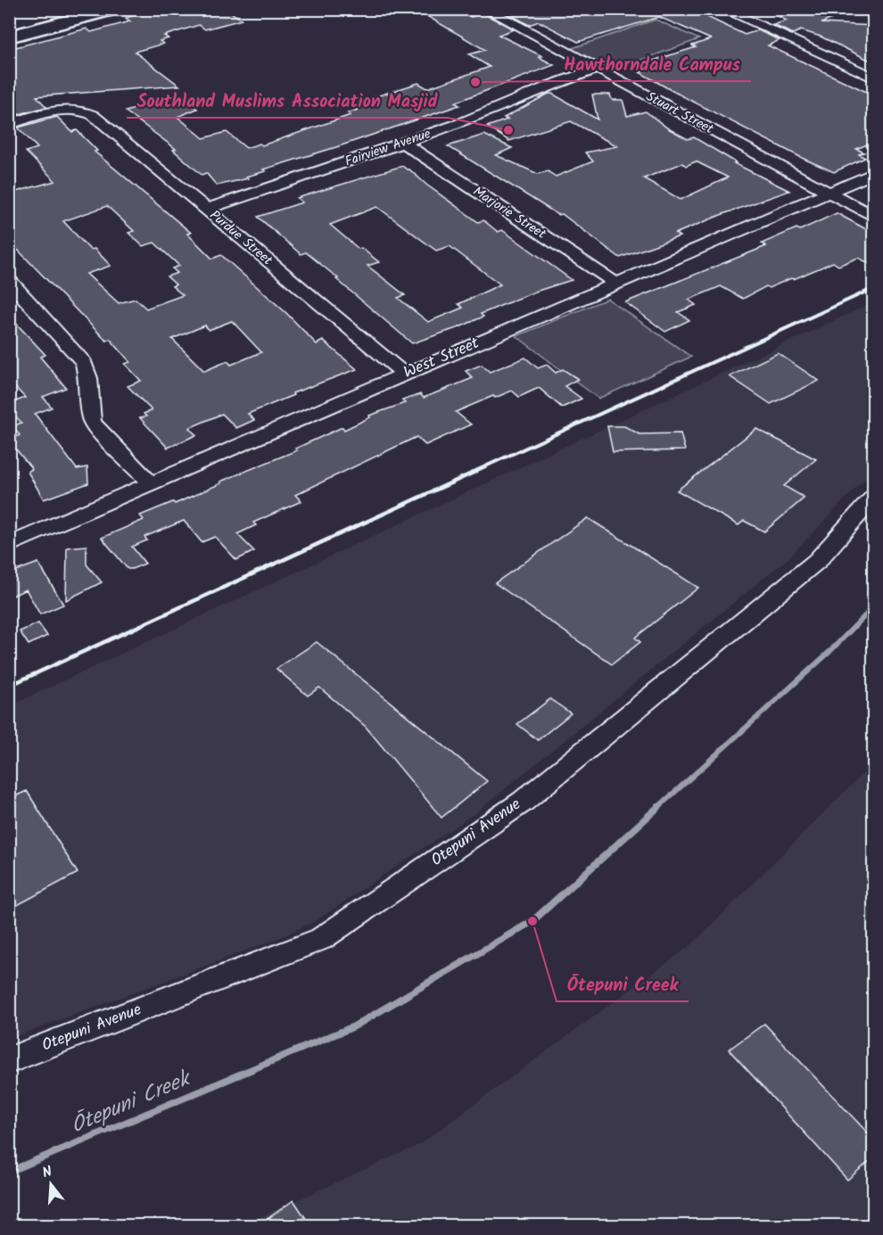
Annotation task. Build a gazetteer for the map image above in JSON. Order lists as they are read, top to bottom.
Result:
{
  "streets": {
    "street": [
      "Stuart Street",
      "Fairview Avenue",
      "Marjorie Street",
      "Purdue Street",
      "West Street",
      "Otepuni Avenue"
    ]
  },
  "crossings": [
    ["Stuart Street", "Fairview Avenue"],
    ["Stuart Street", "West Street"],
    ["Fairview Avenue", "Marjorie Street"],
    ["Fairview Avenue", "Purdue Street"],
    ["Marjorie Street", "West Street"],
    ["Purdue Street", "West Street"]
  ],
  "water": ["Ōtepuni Creek"],
  "places": ["Hawthorndale Campus", "Southland Muslims Association Masjid", "Ōtepuni Creek"],
  "north": "top"
}
